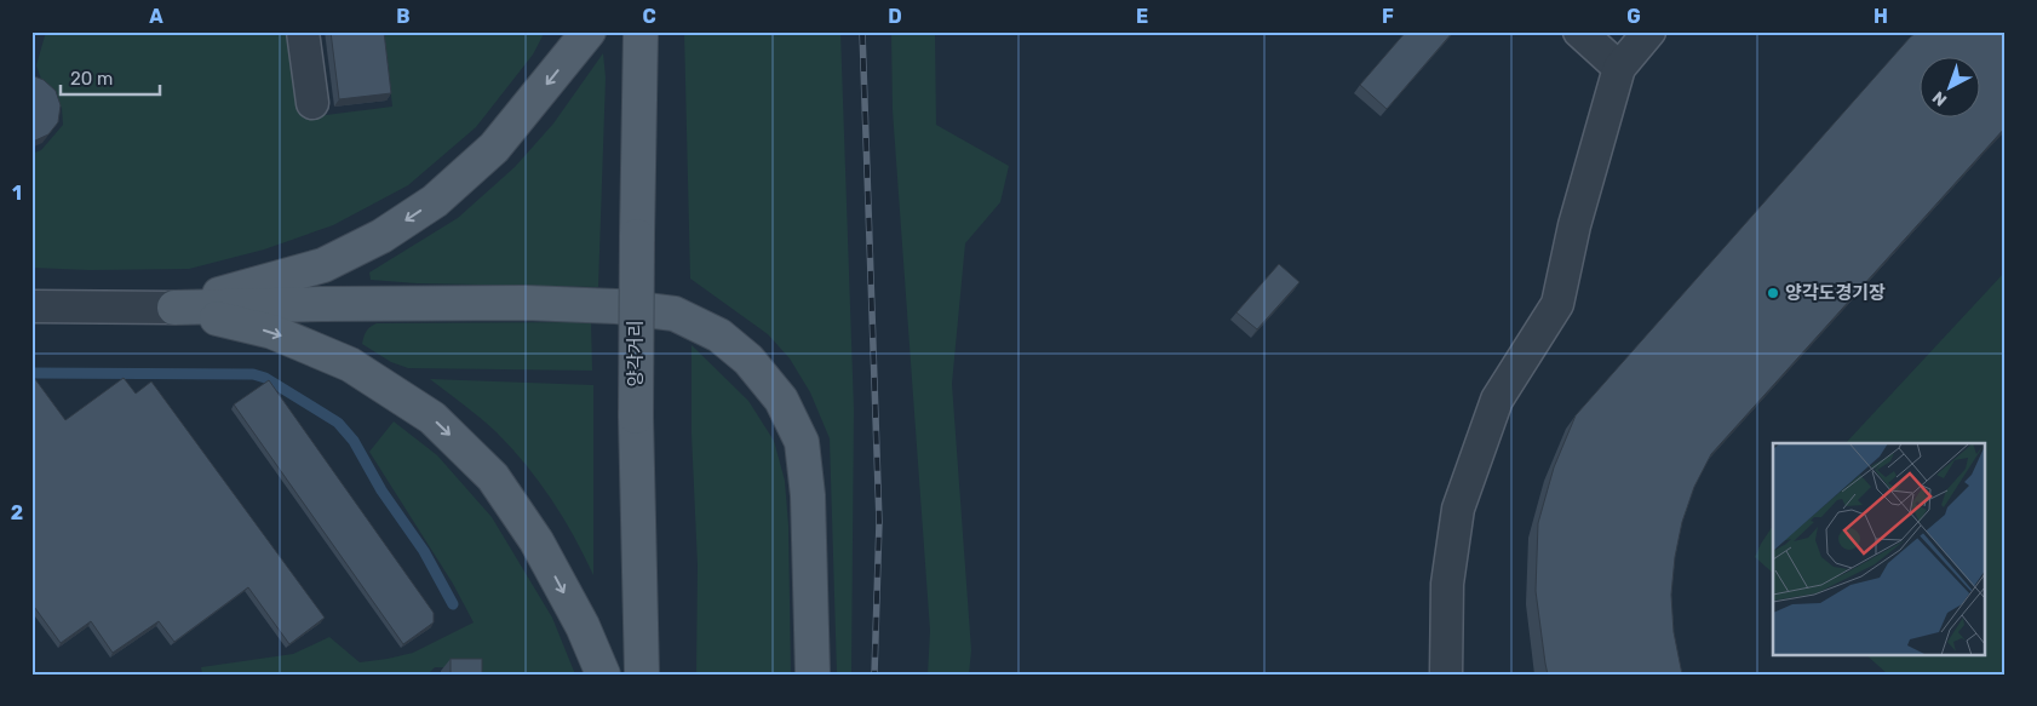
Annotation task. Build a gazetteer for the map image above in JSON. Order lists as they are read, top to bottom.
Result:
{
  "streets": {
    "main road": ["양각거리"]
  },
  "places": ["양각도경기장"],
  "scale_bar": "20 m",
  "north": "bottom left",
  "grid": {
    "columns": [
      "A",
      "B",
      "C",
      "D",
      "E",
      "F",
      "G",
      "H"
    ],
    "rows": ["1", "2"]
  }
}
